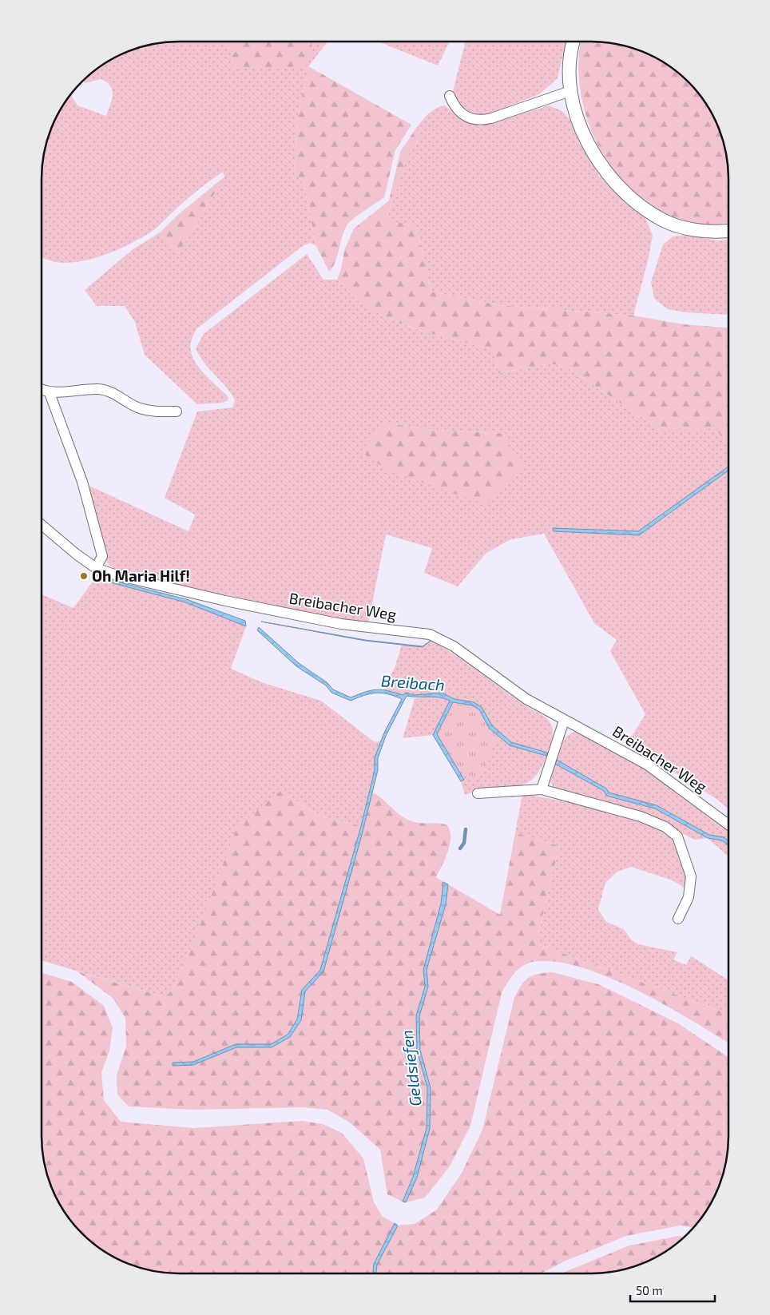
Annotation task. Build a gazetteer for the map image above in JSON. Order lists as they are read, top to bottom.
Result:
{
  "streets": {
    "street": ["Breibacher Weg"]
  },
  "water": ["Breibach", "Geldsiefen"],
  "places": ["Oh Maria Hilf!"],
  "scale_bar": "50 m"
}
